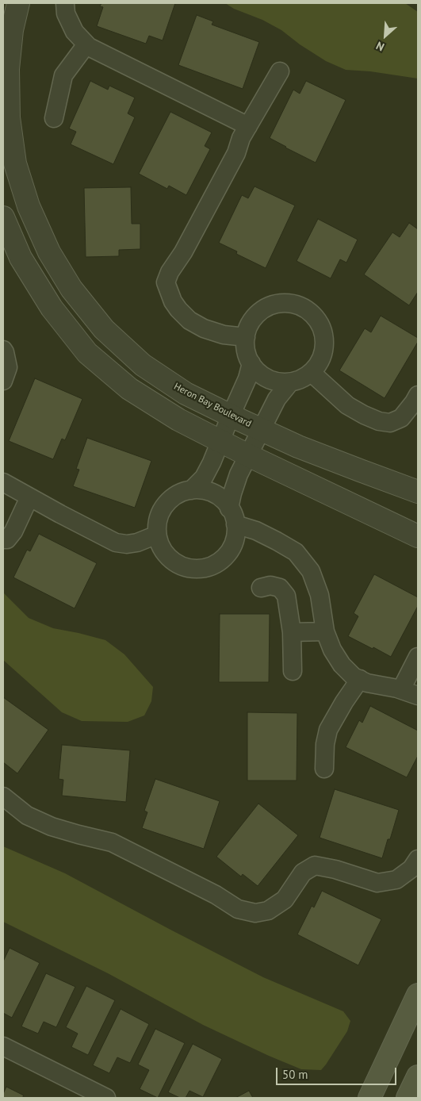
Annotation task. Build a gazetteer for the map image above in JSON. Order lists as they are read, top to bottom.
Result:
{
  "streets": {
    "street": ["Heron Bay Boulevard"]
  },
  "scale_bar": "50 m",
  "north": "bottom left"
}
